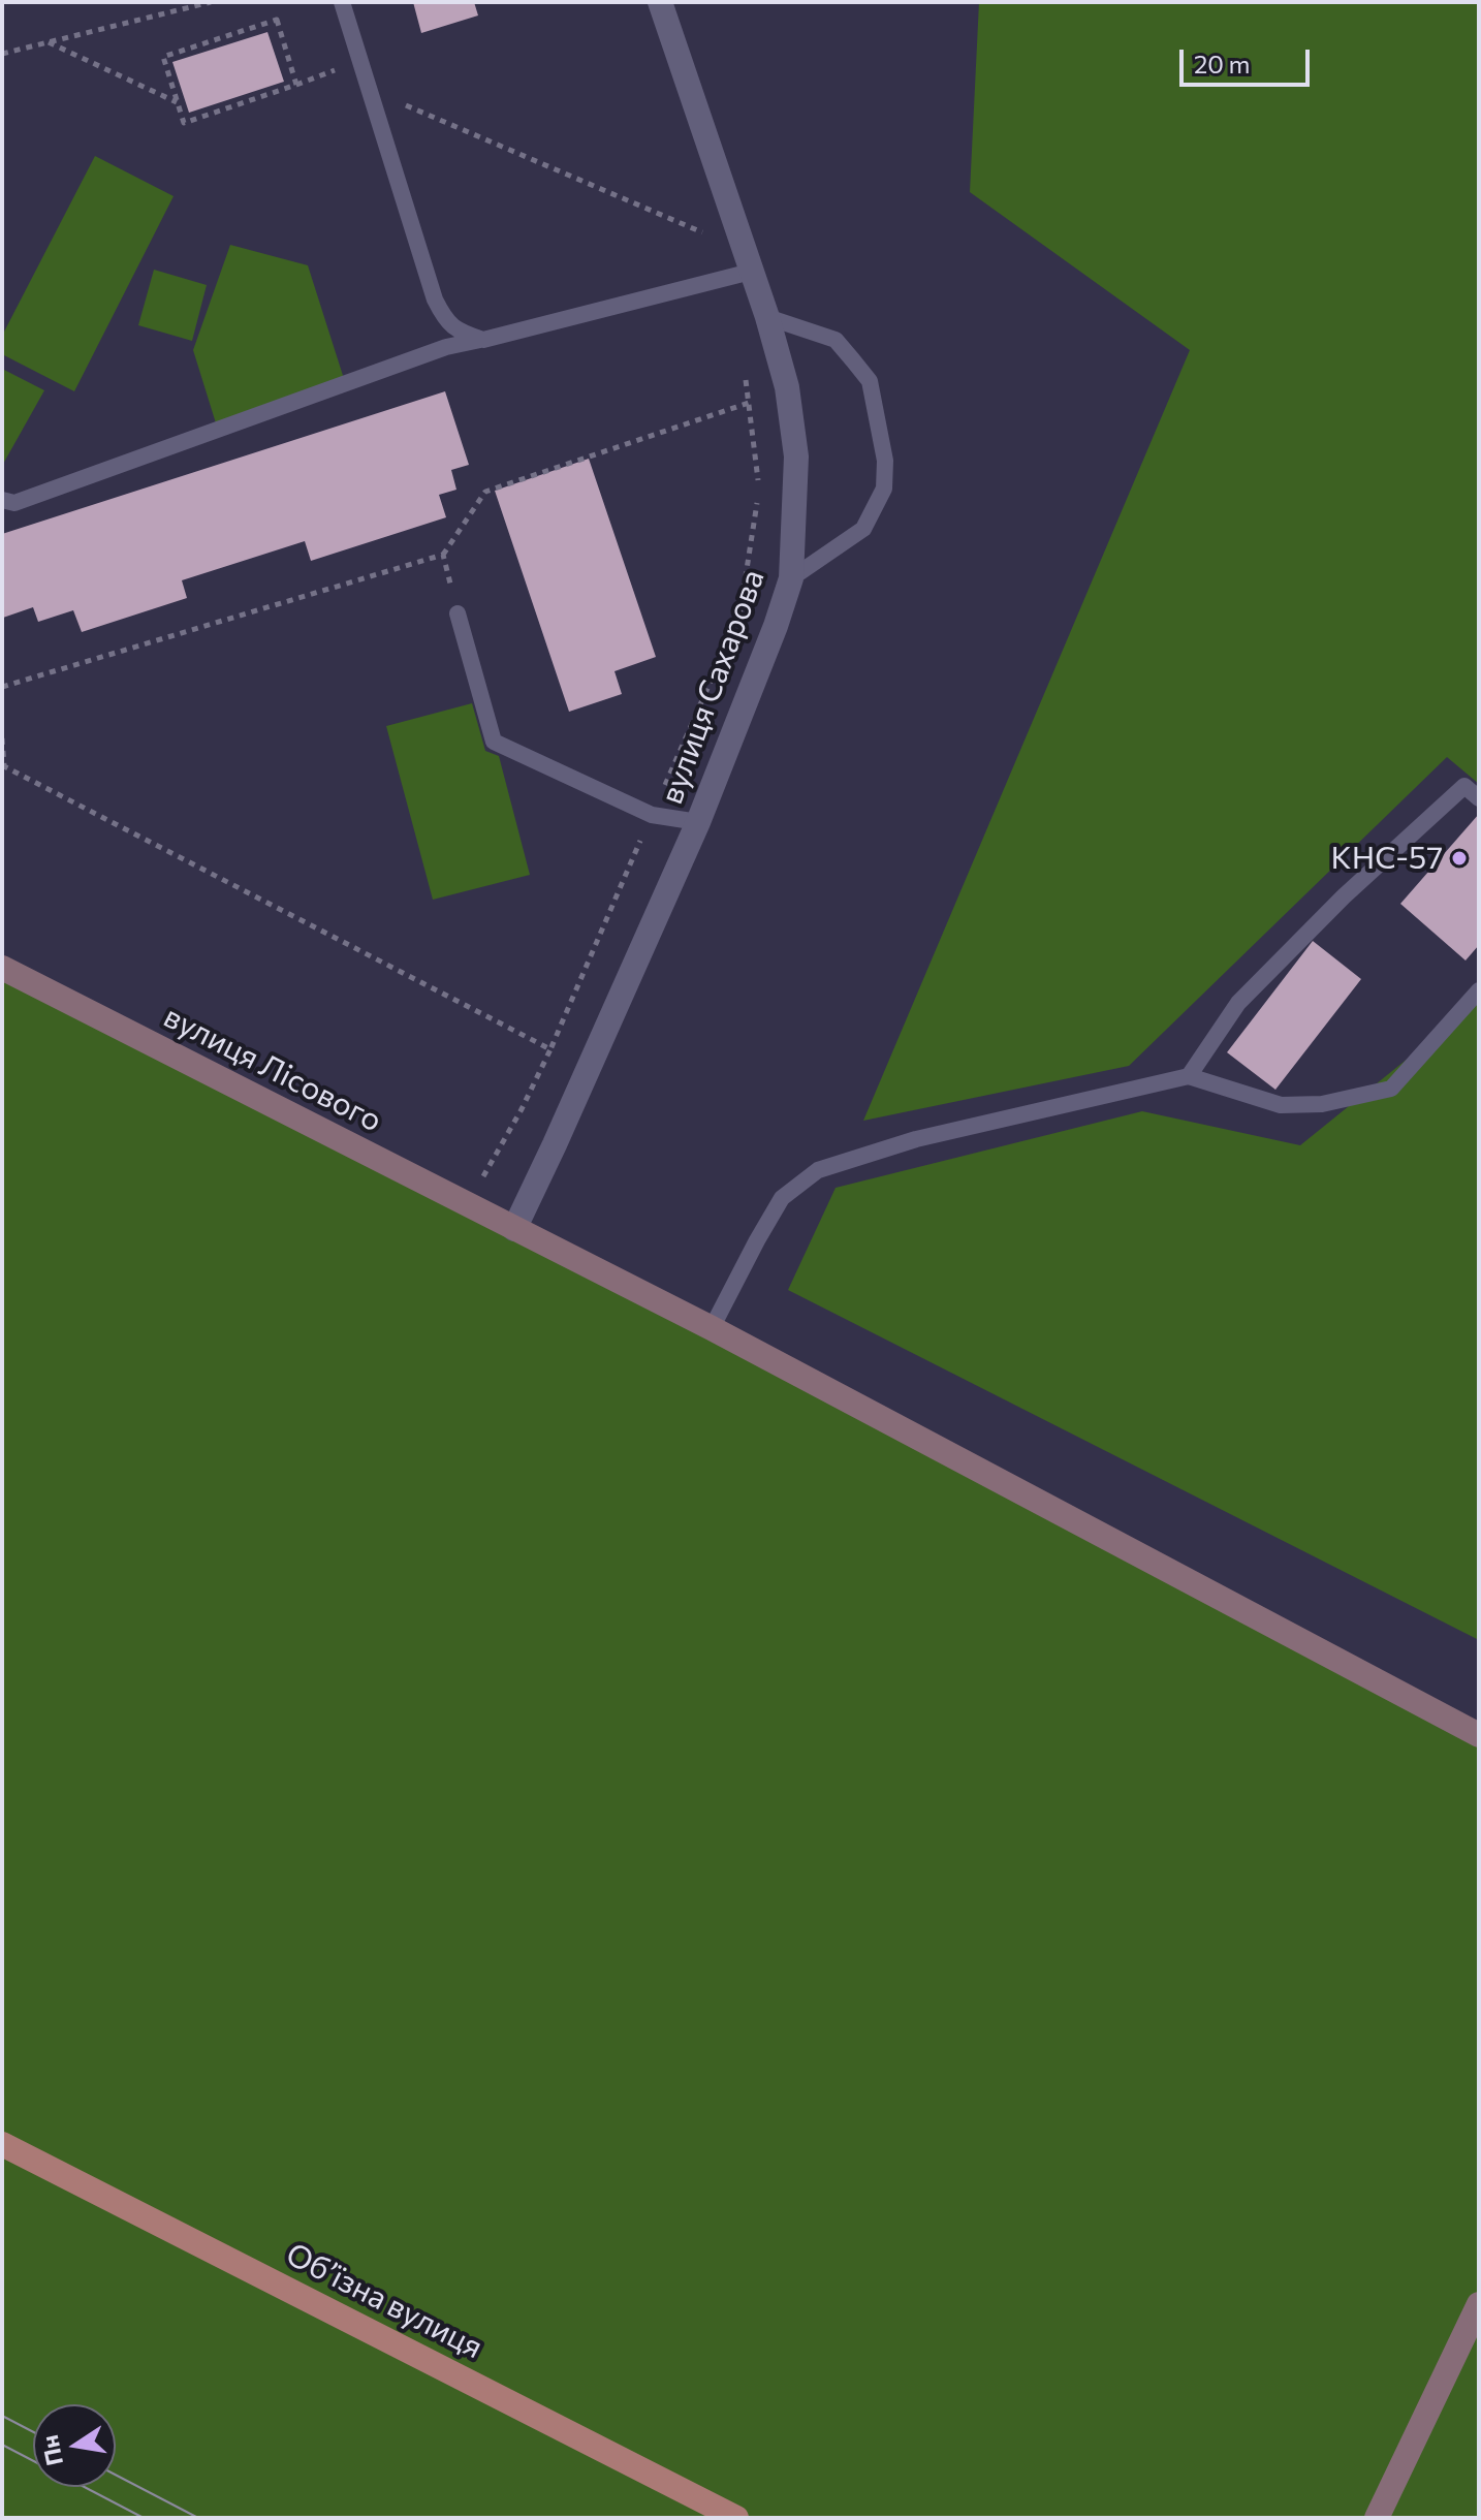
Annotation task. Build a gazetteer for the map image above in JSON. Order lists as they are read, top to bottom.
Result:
{
  "streets": {
    "main road": ["Обʼїзна вулиця"],
    "street": ["вулиця Сахарова", "вулиця Лісового"]
  },
  "crossings": [
    ["вулиця Сахарова", "вулиця Лісового"]
  ],
  "places": ["КНС-57"],
  "scale_bar": "20 m",
  "north": "left"
}
